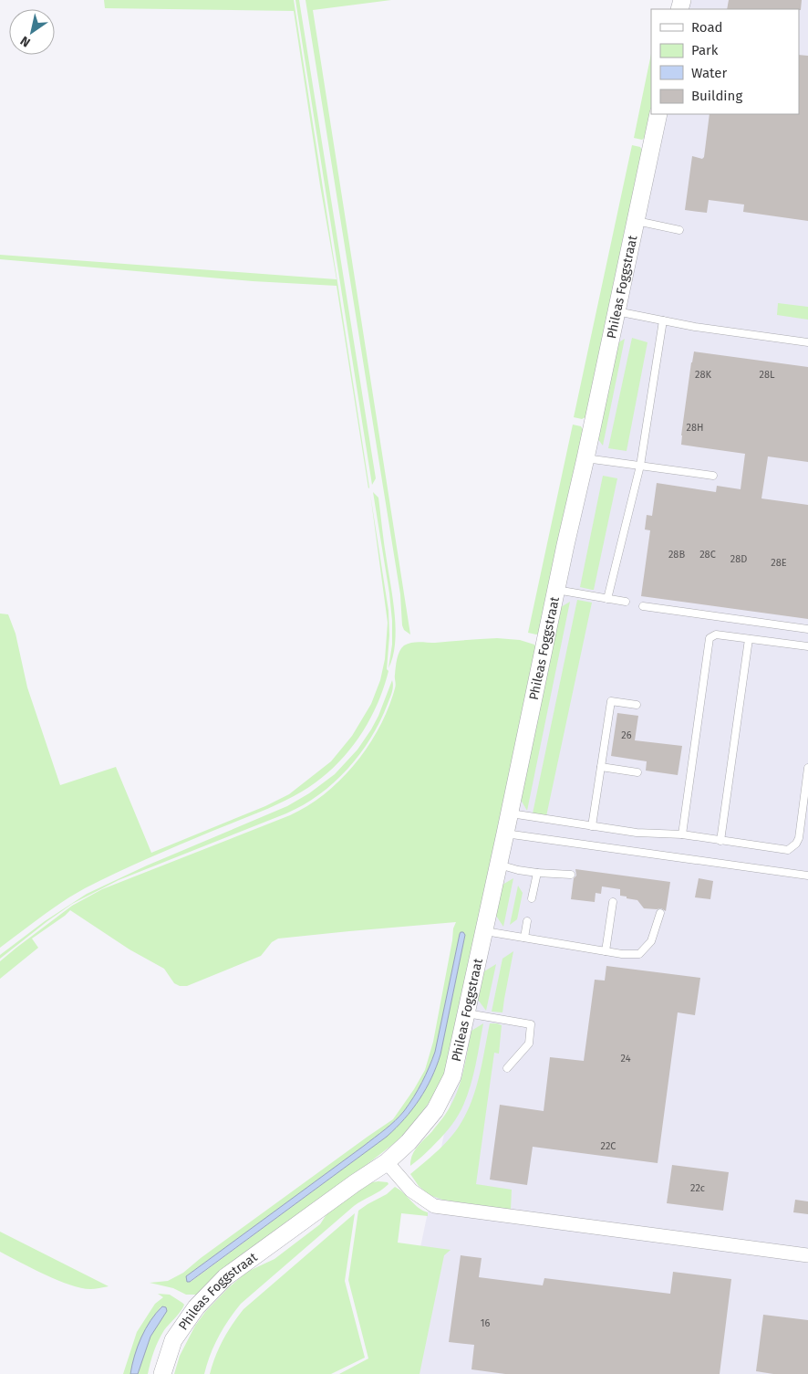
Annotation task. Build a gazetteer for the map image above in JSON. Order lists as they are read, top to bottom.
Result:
{
  "streets": {
    "street": ["Phileas Foggstraat"]
  },
  "house_numbers": [
    "28K",
    "28L",
    "28H",
    "28B",
    "28C",
    "28D",
    "28E",
    "26",
    "24",
    "22C",
    "22c",
    "16"
  ],
  "legend": [
    "Road",
    "Park",
    "Water",
    "Building"
  ],
  "north": "bottom left"
}
